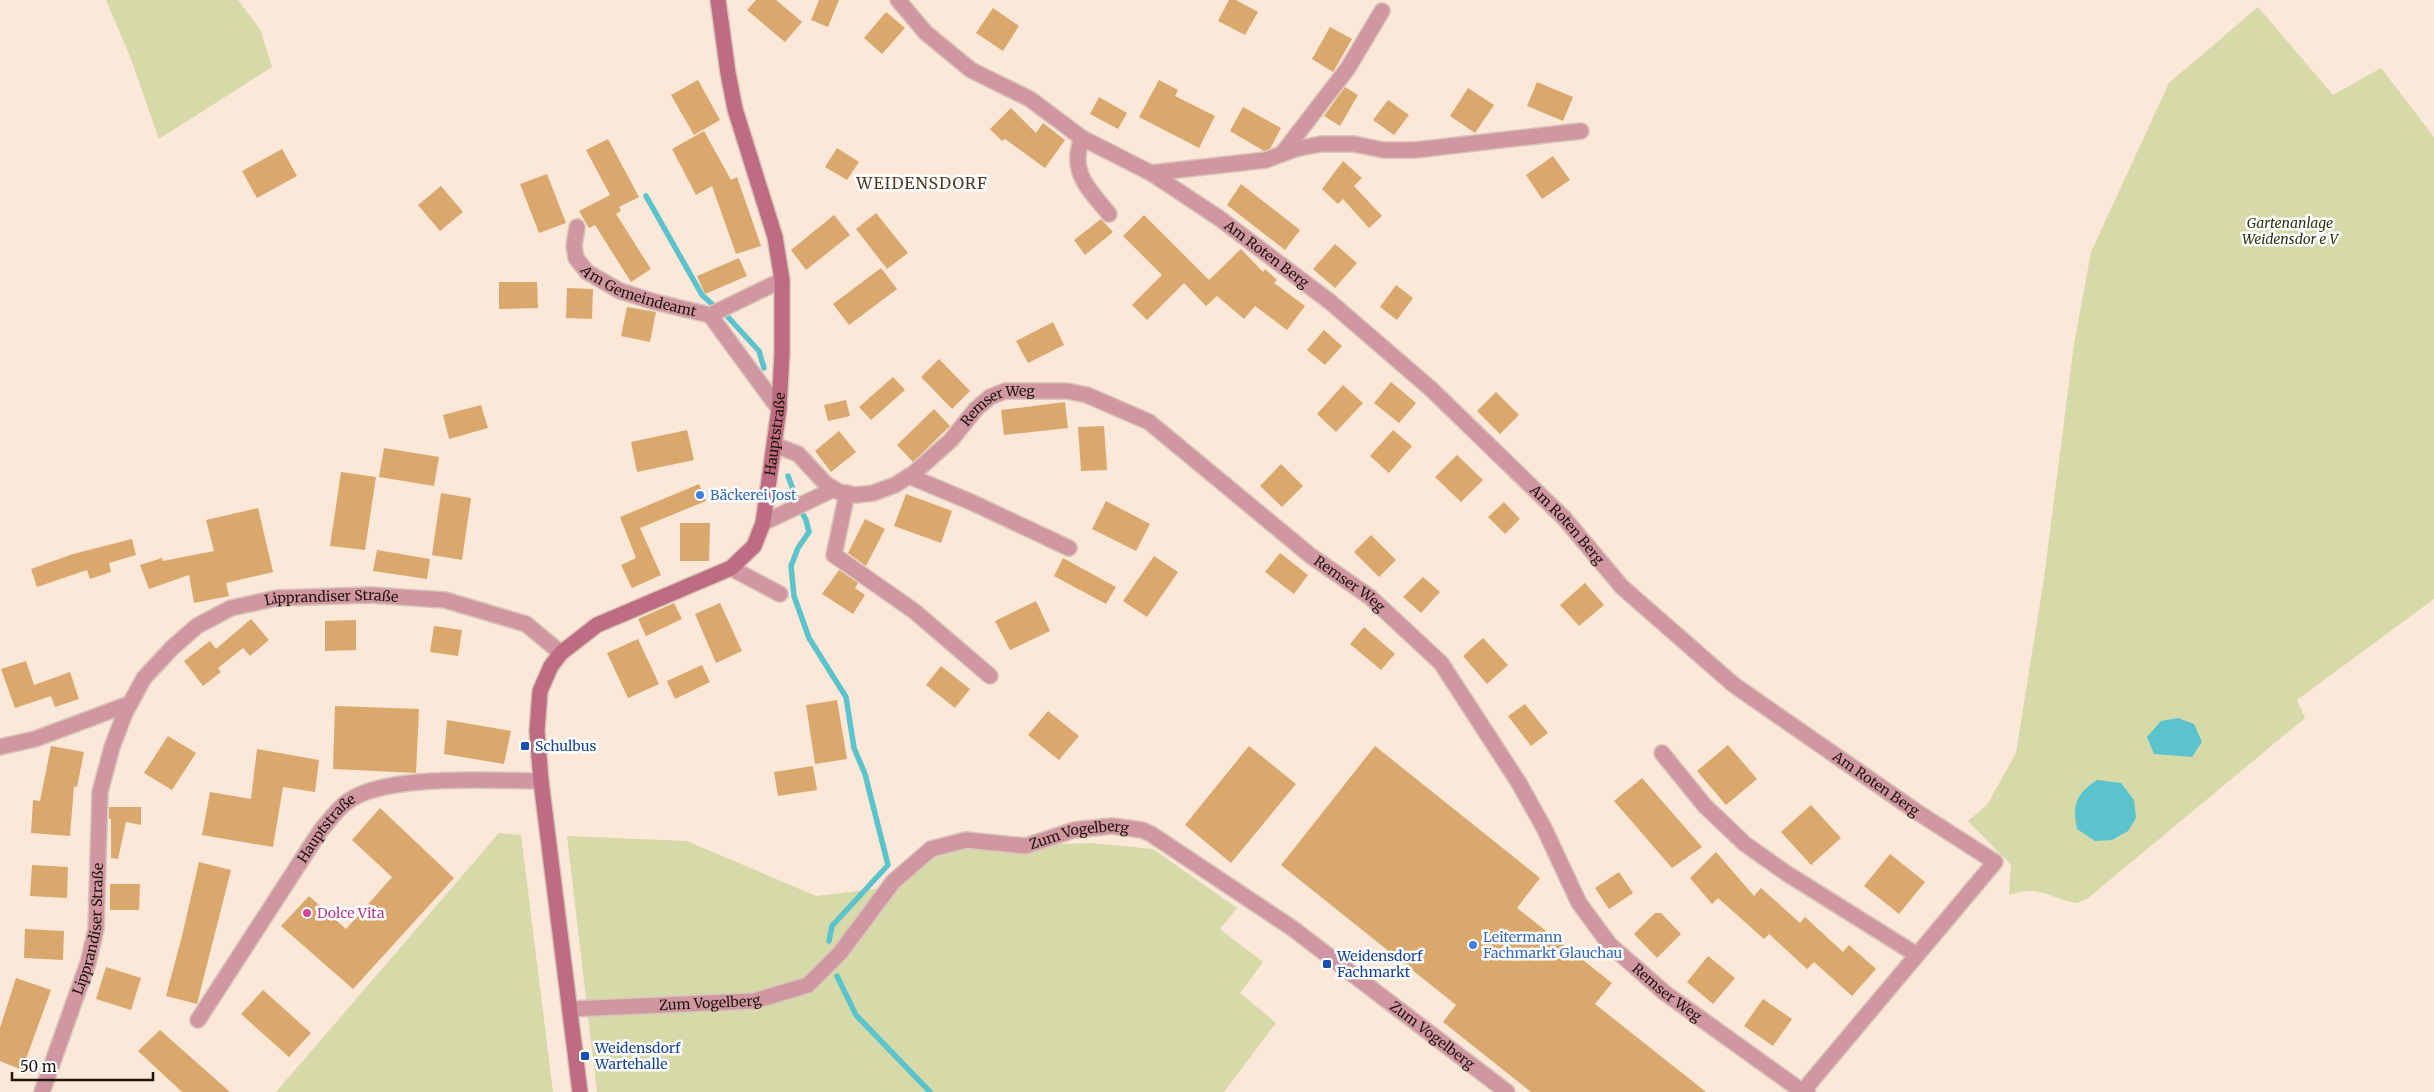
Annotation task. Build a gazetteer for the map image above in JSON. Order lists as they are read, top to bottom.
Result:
{
  "streets": {
    "main road": ["Hauptstraße"],
    "street": [
      "Am Roten Berg",
      "Am Gemeindeamt",
      "Remser Weg",
      "Lipprandiser Straße",
      "Zum Vogelberg"
    ]
  },
  "crossings": [
    ["Am Roten Berg", "Remser Weg"],
    ["Am Gemeindeamt", "Hauptstraße"],
    ["Hauptstraße", "Lipprandiser Straße"],
    ["Hauptstraße", "Zum Vogelberg"]
  ],
  "districts": ["WEIDENSDORF"],
  "parks": ["Gartenanlage Weidensdor e V"],
  "places": {
    "other": ["Bäckerei Jost", "Dolce Vita", "Leitermann Fachmarkt Glauchau"],
    "transit": ["Schulbus", "Weidensdorf Fachmarkt", "Weidensdorf Wartehalle"]
  },
  "scale_bar": "50 m"
}
